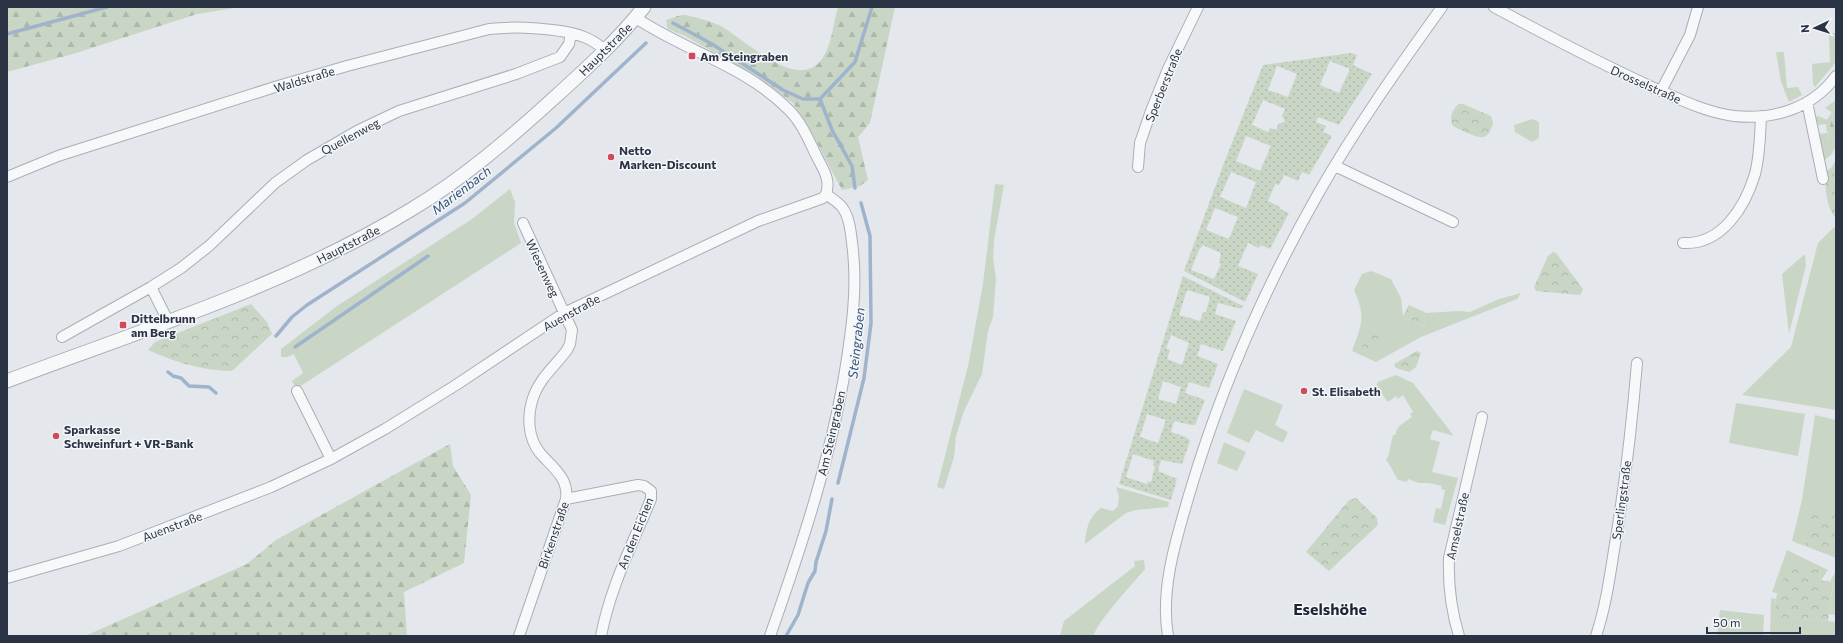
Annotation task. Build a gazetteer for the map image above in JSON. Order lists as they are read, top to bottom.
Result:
{
  "streets": {
    "street": [
      "Hauptstraße",
      "Waldstraße",
      "Drosselstraße",
      "Sperberstraße",
      "Quellenweg",
      "Wiesenweg",
      "Auenstraße",
      "Am Steingraben",
      "Sperlingstraße",
      "Amselstraße",
      "An den Eichen",
      "Birkenstraße"
    ]
  },
  "crossings": [
    ["Hauptstraße", "Waldstraße"],
    ["Waldstraße", "Quellenweg"],
    ["Wiesenweg", "Auenstraße"],
    ["Wiesenweg", "Birkenstraße"],
    ["Auenstraße", "Am Steingraben"],
    ["Auenstraße", "Birkenstraße"],
    ["An den Eichen", "Birkenstraße"]
  ],
  "districts": ["Eselshöhe"],
  "water": ["Marienbach", "Steingraben"],
  "places": {
    "transit": ["Am Steingraben", "Dittelbrunn am Berg"],
    "other": ["Netto Marken-Discount", "St. Elisabeth", "Sparkasse Schweinfurt + VR-Bank"]
  },
  "scale_bar": "50 m",
  "north": "left"
}
